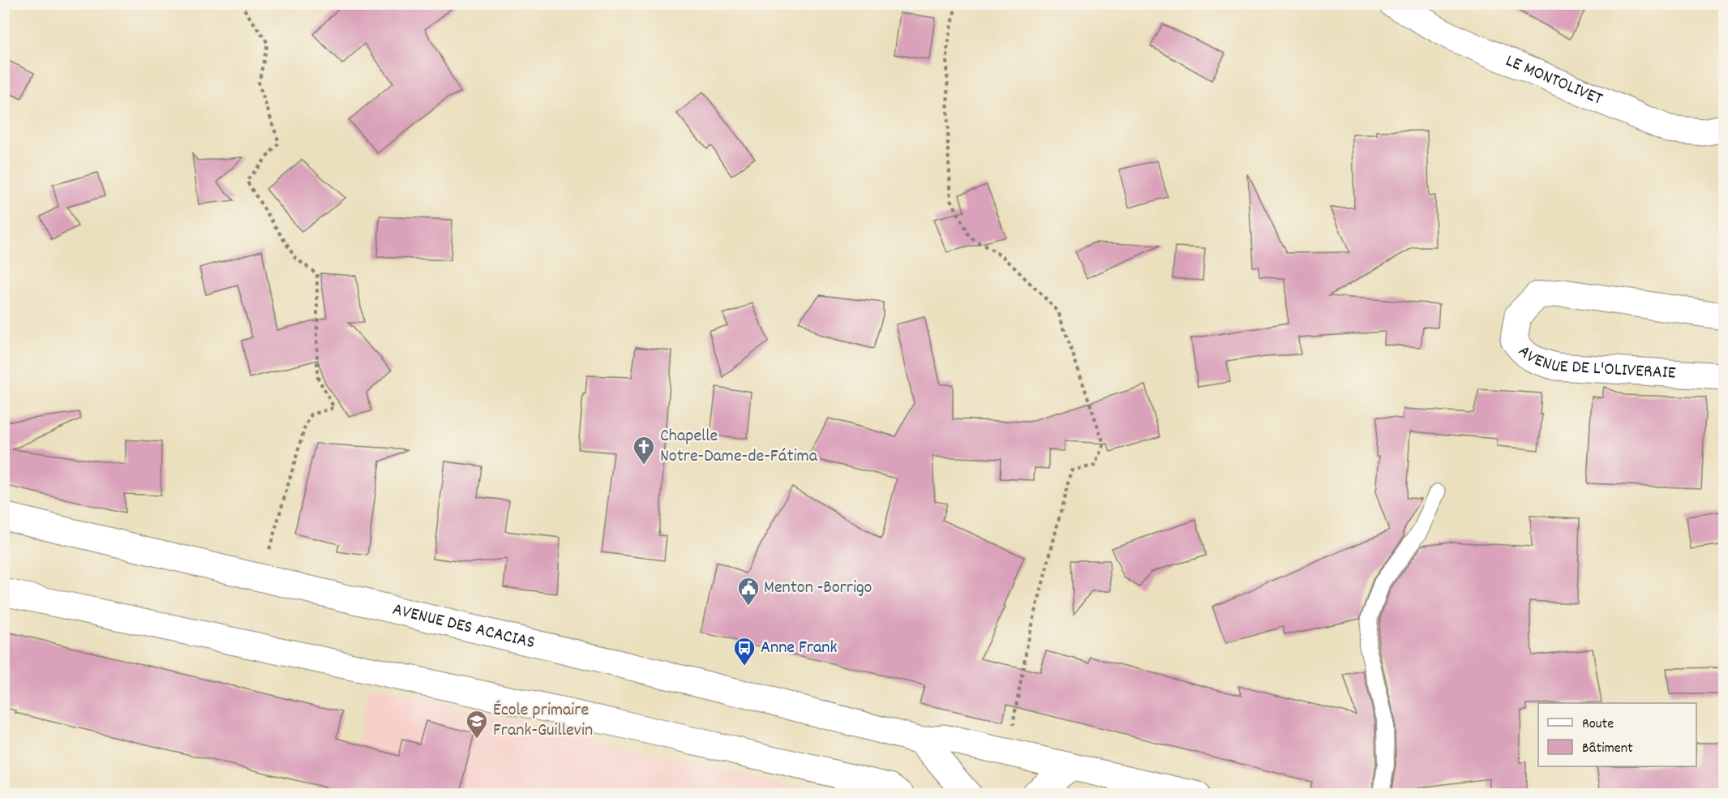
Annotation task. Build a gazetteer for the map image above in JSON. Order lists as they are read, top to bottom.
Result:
{
  "streets": {
    "street": ["LE MONTOLIVET", "AVENUE DE L'OLIVERAIE", "AVENUE DES ACACIAS"]
  },
  "places": {
    "church": ["Chapelle Notre-Dame-de-Fátima"],
    "public building": ["Menton -Borrigo"],
    "bus stop": ["Anne Frank"],
    "school or university": ["École primaire Frank-Guillevin"]
  },
  "legend": ["Route", "Bâtiment"]
}
